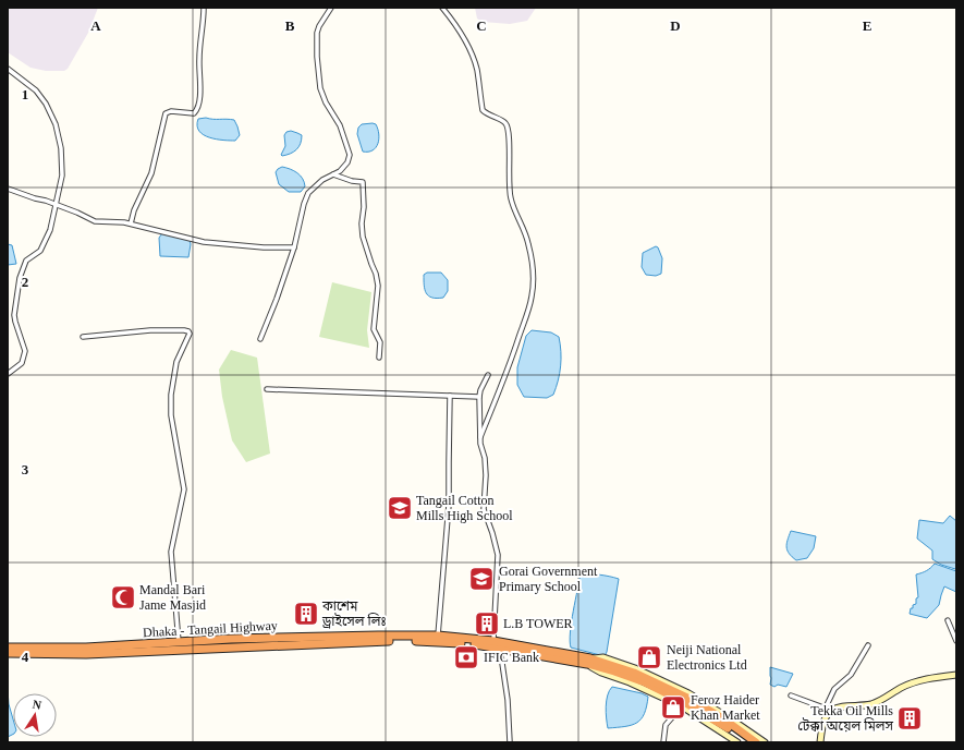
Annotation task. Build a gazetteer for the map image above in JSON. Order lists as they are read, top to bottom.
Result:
{
  "streets": {
    "highway": ["Dhaka - Tangail Highway"]
  },
  "places": {
    "school or university": ["Tangail Cotton Mills High School", "Gorai Government Primary School"],
    "mosque": ["Mandal Bari Jame Masjid"],
    "building": ["কাশেম ড্রাইসেল লিঃ", "L.B TOWER", "Tekka Oil Mills টেক্কা অয়েল মিলস"],
    "bank": ["IFIC Bank"],
    "shop": ["Neiji National Electronics Ltd", "Feroz Haider Khan Market"]
  },
  "north": "top",
  "grid": {
    "columns": [
      "A",
      "B",
      "C",
      "D",
      "E"
    ],
    "rows": [
      "1",
      "2",
      "3",
      "4"
    ]
  }
}
